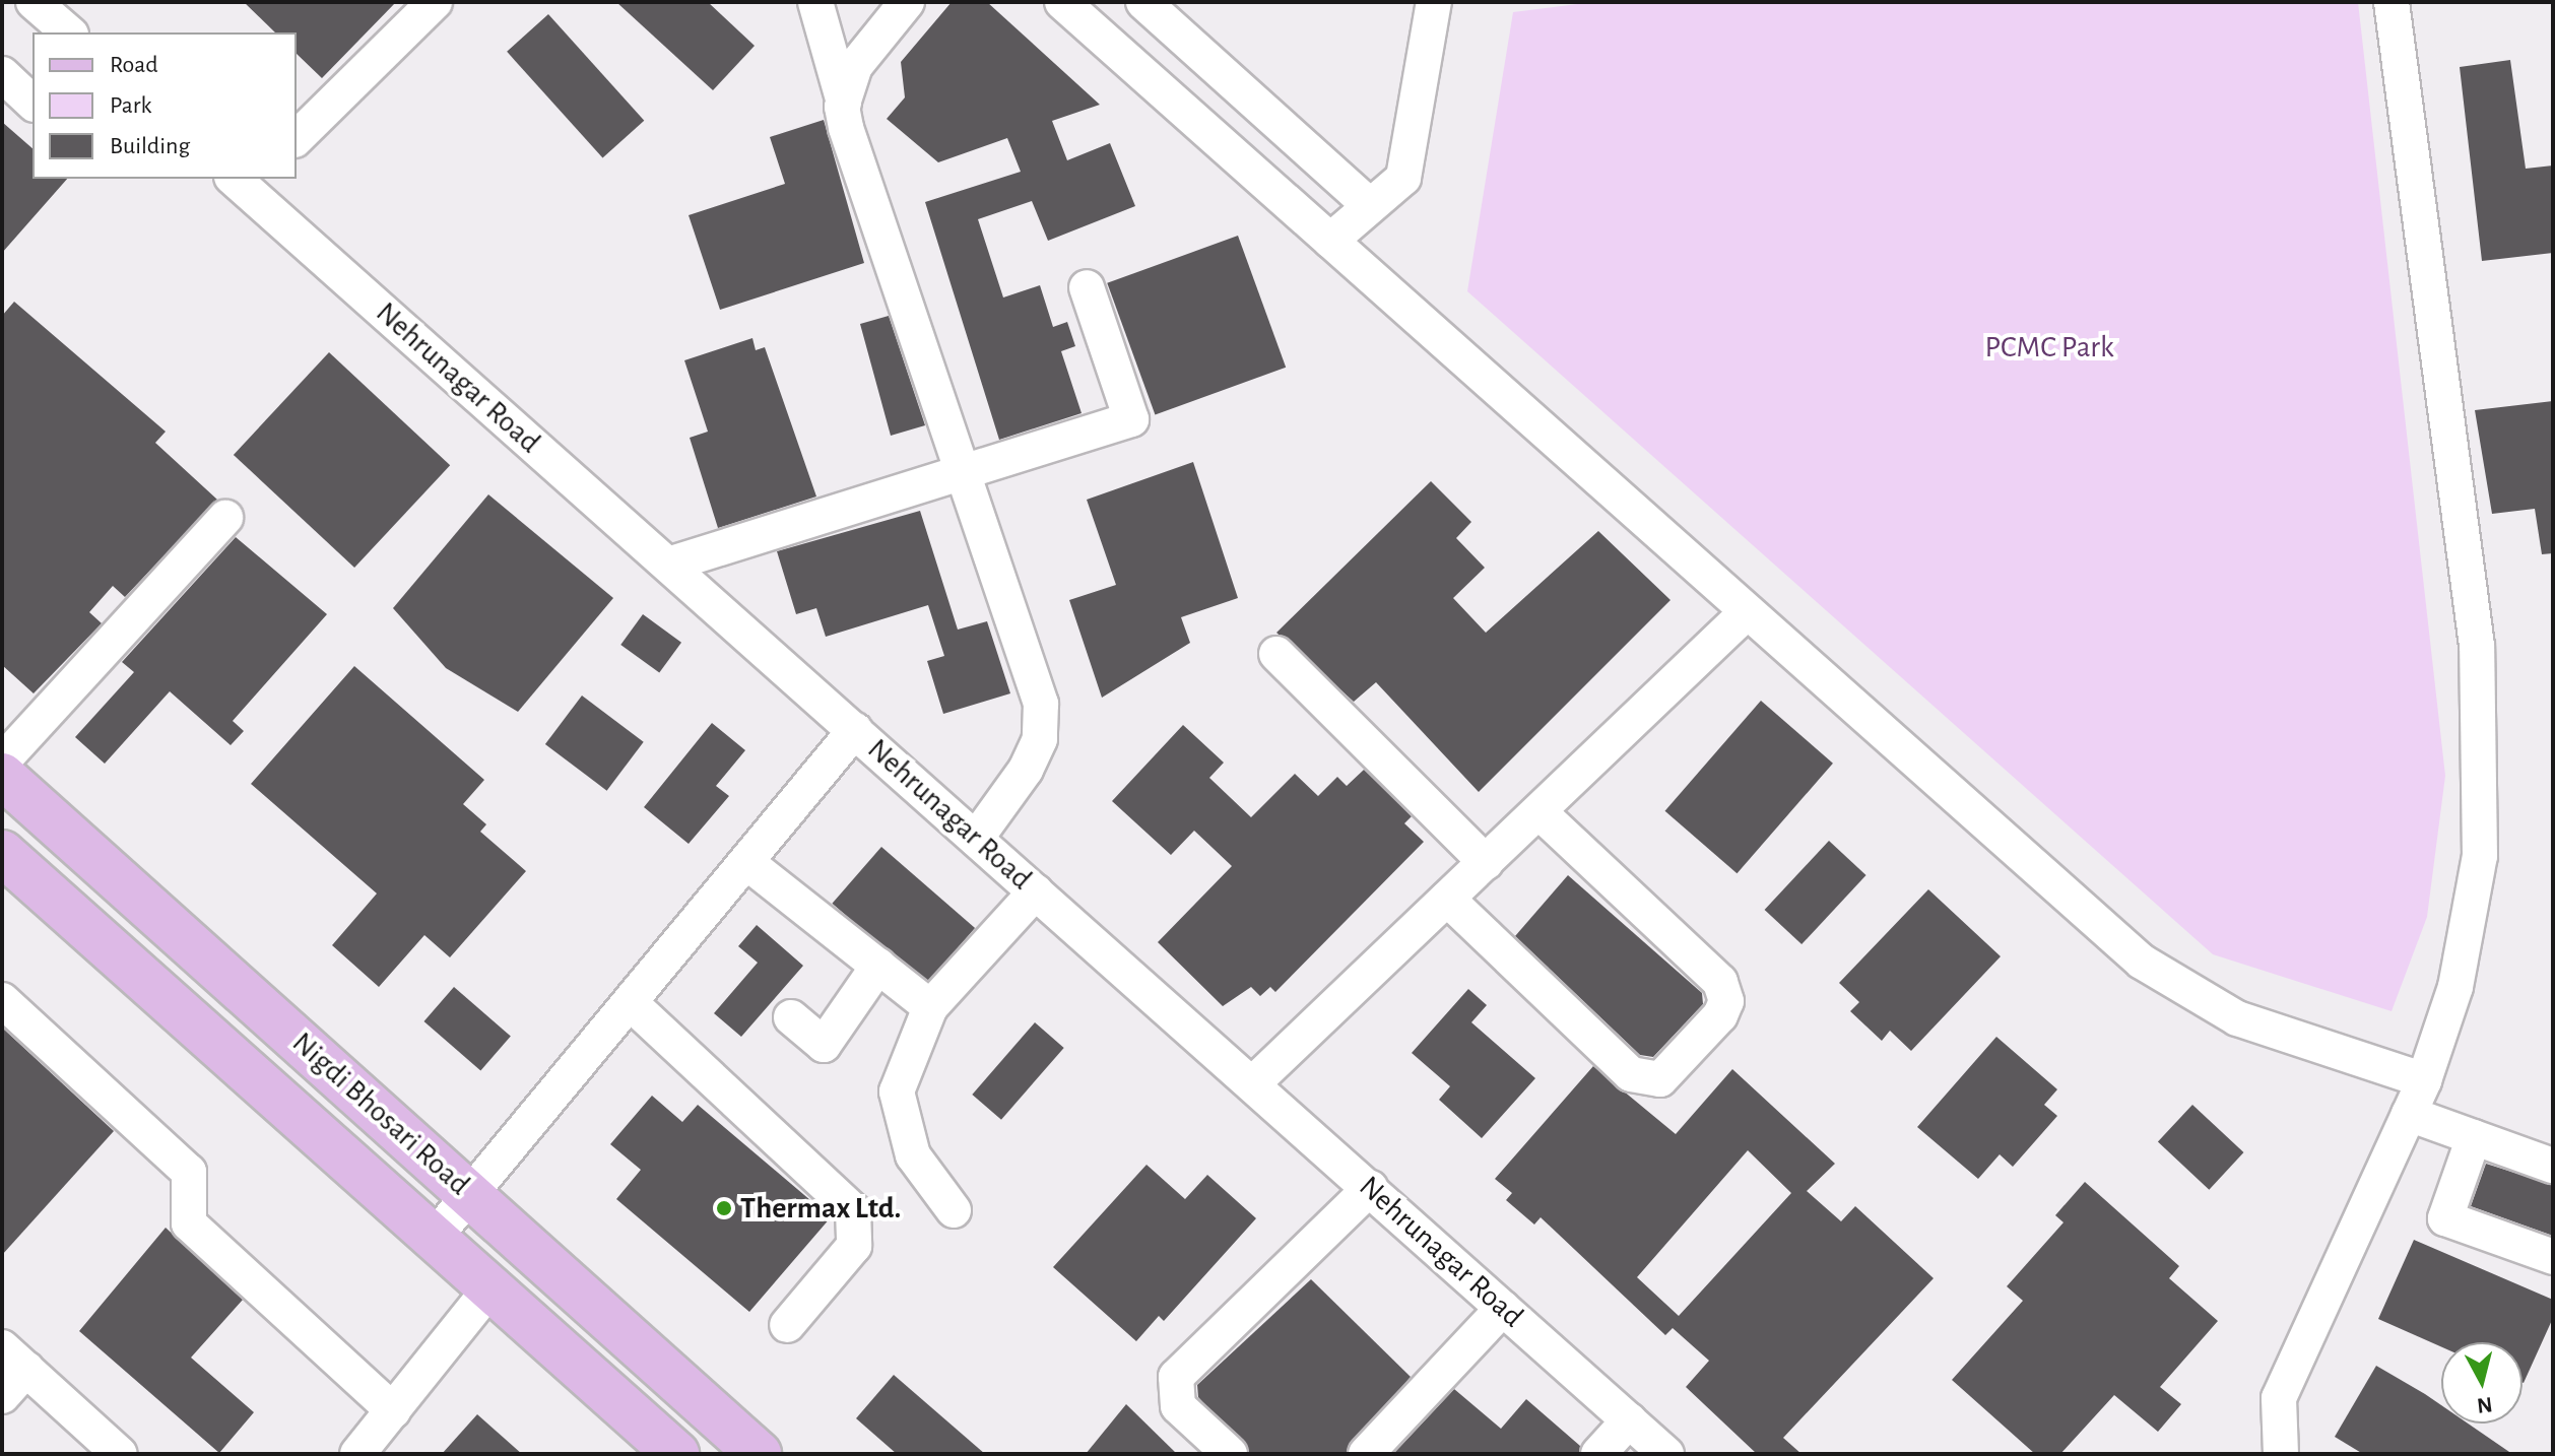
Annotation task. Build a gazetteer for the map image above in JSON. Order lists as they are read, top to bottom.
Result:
{
  "streets": {
    "main road": ["Nigdi Bhosari Road"],
    "street": ["Nehrunagar Road"]
  },
  "parks": ["PCMC Park"],
  "places": ["Thermax Ltd."],
  "legend": ["Road", "Park", "Building"],
  "north": "bottom"
}
